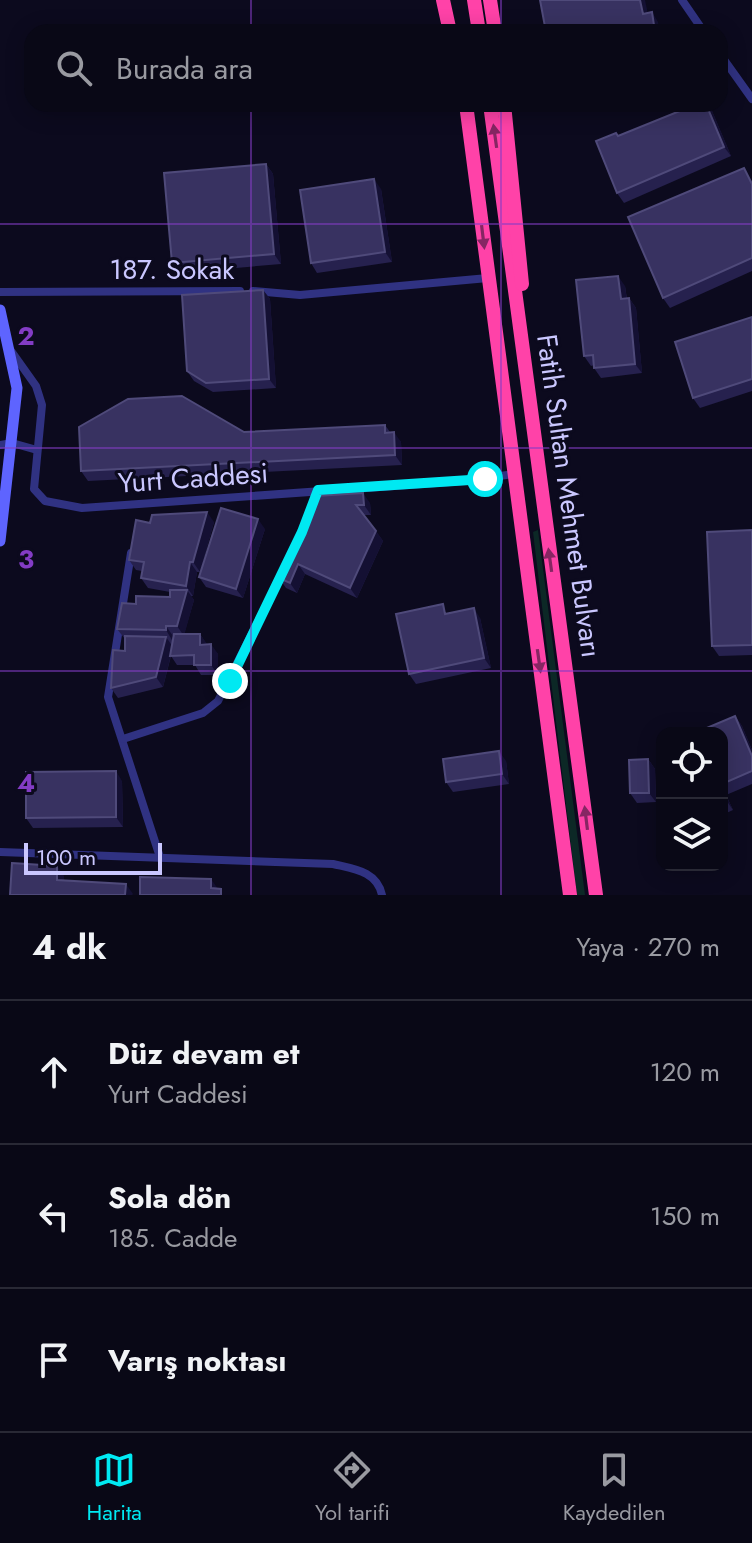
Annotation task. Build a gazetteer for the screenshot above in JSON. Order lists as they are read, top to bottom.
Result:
{
  "streets": {
    "highway": ["Fatih Sultan Mehmet Bulvarı"],
    "street": ["187. Sokak", "Yurt Caddesi"]
  },
  "crossings": [
    ["187. Sokak", "Fatih Sultan Mehmet Bulvarı"],
    ["Yurt Caddesi", "Fatih Sultan Mehmet Bulvarı"]
  ],
  "scale_bar": "100 m",
  "page": {
    "search": "Burada ara",
    "scale": "100 m",
    "heading": ["4 dk", "Yaya · 270 m"],
    "list": [
      ["Düz devam et", "Yurt Caddesi", "120 m"],
      ["Sola dön", "185. Cadde", "150 m"],
      "Varış noktası"
    ],
    "nav": ["Harita", "Yol tarifi", "Kaydedilen"]
  },
  "grid": {
    "rows": ["2", "3", "4"]
  }
}
